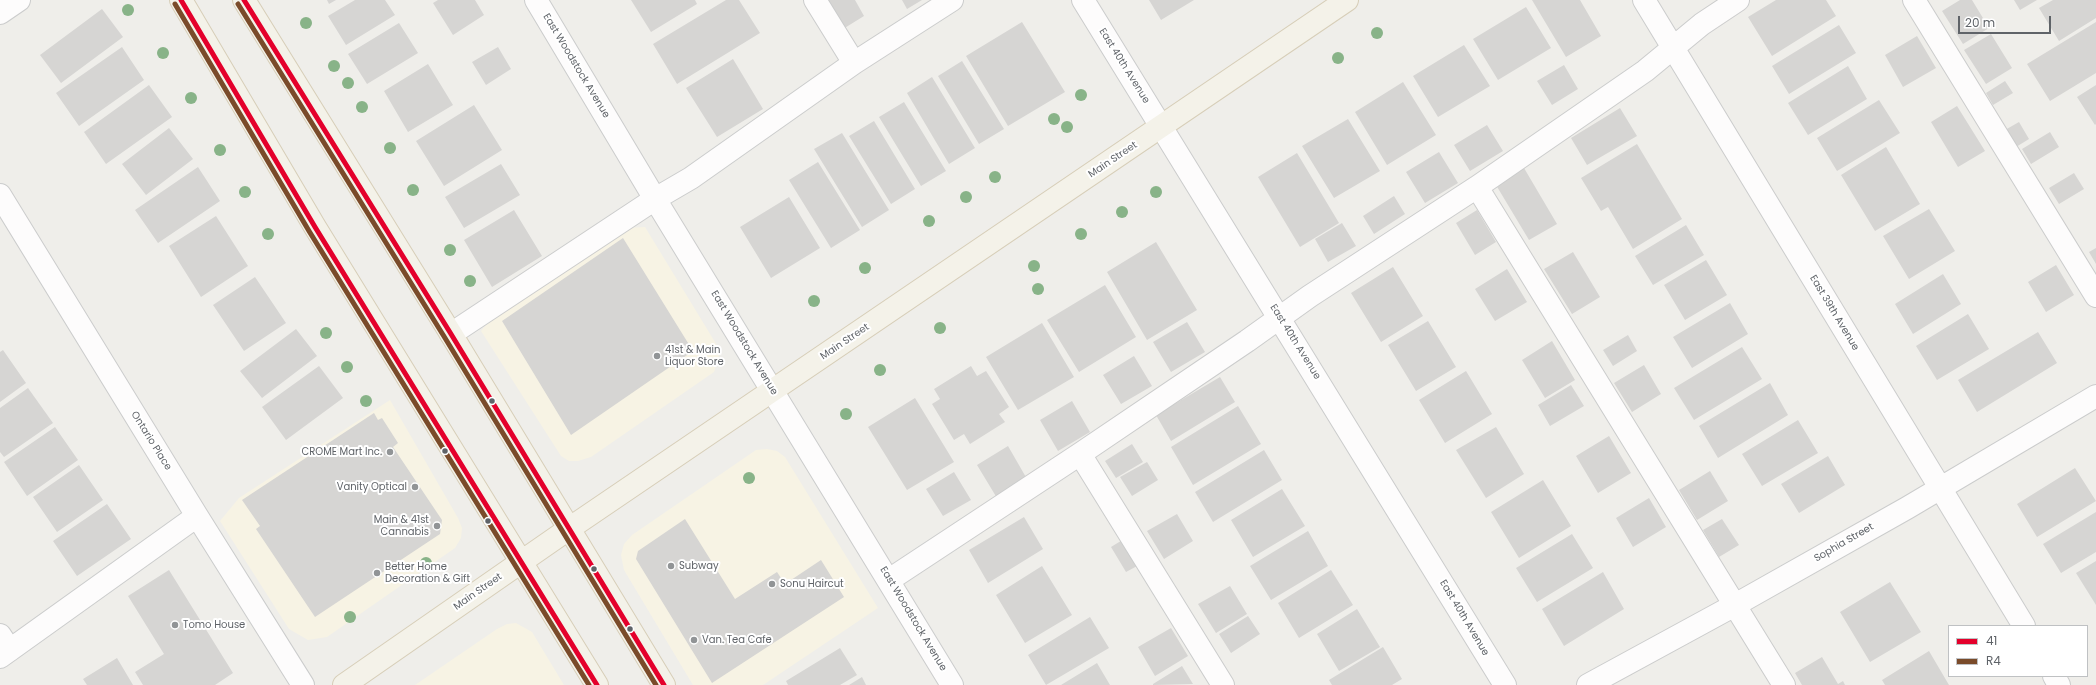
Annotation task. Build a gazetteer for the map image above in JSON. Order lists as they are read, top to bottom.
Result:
{
  "streets": {
    "main road": ["Main Street"],
    "street": [
      "East Woodstock Avenue",
      "East 40th Avenue",
      "East 39th Avenue",
      "Ontario Place",
      "Sophia Street"
    ]
  },
  "crossings": [
    ["East Woodstock Avenue", "Main Street"],
    ["East 40th Avenue", "Main Street"],
    ["East 39th Avenue", "Sophia Street"]
  ],
  "places": [
    "41st & Main Liquor Store",
    "CROME Mart Inc.",
    "Vanity Optical",
    "Main & 41st Cannabis",
    "Subway",
    "Better Home Decoration & Gift",
    "Sonu Haircut",
    "Tomo House",
    "Van. Tea Cafe"
  ],
  "lines": ["transit line 41", "transit line R4"],
  "legend": ["41", "R4"],
  "scale_bar": "20 m"
}
